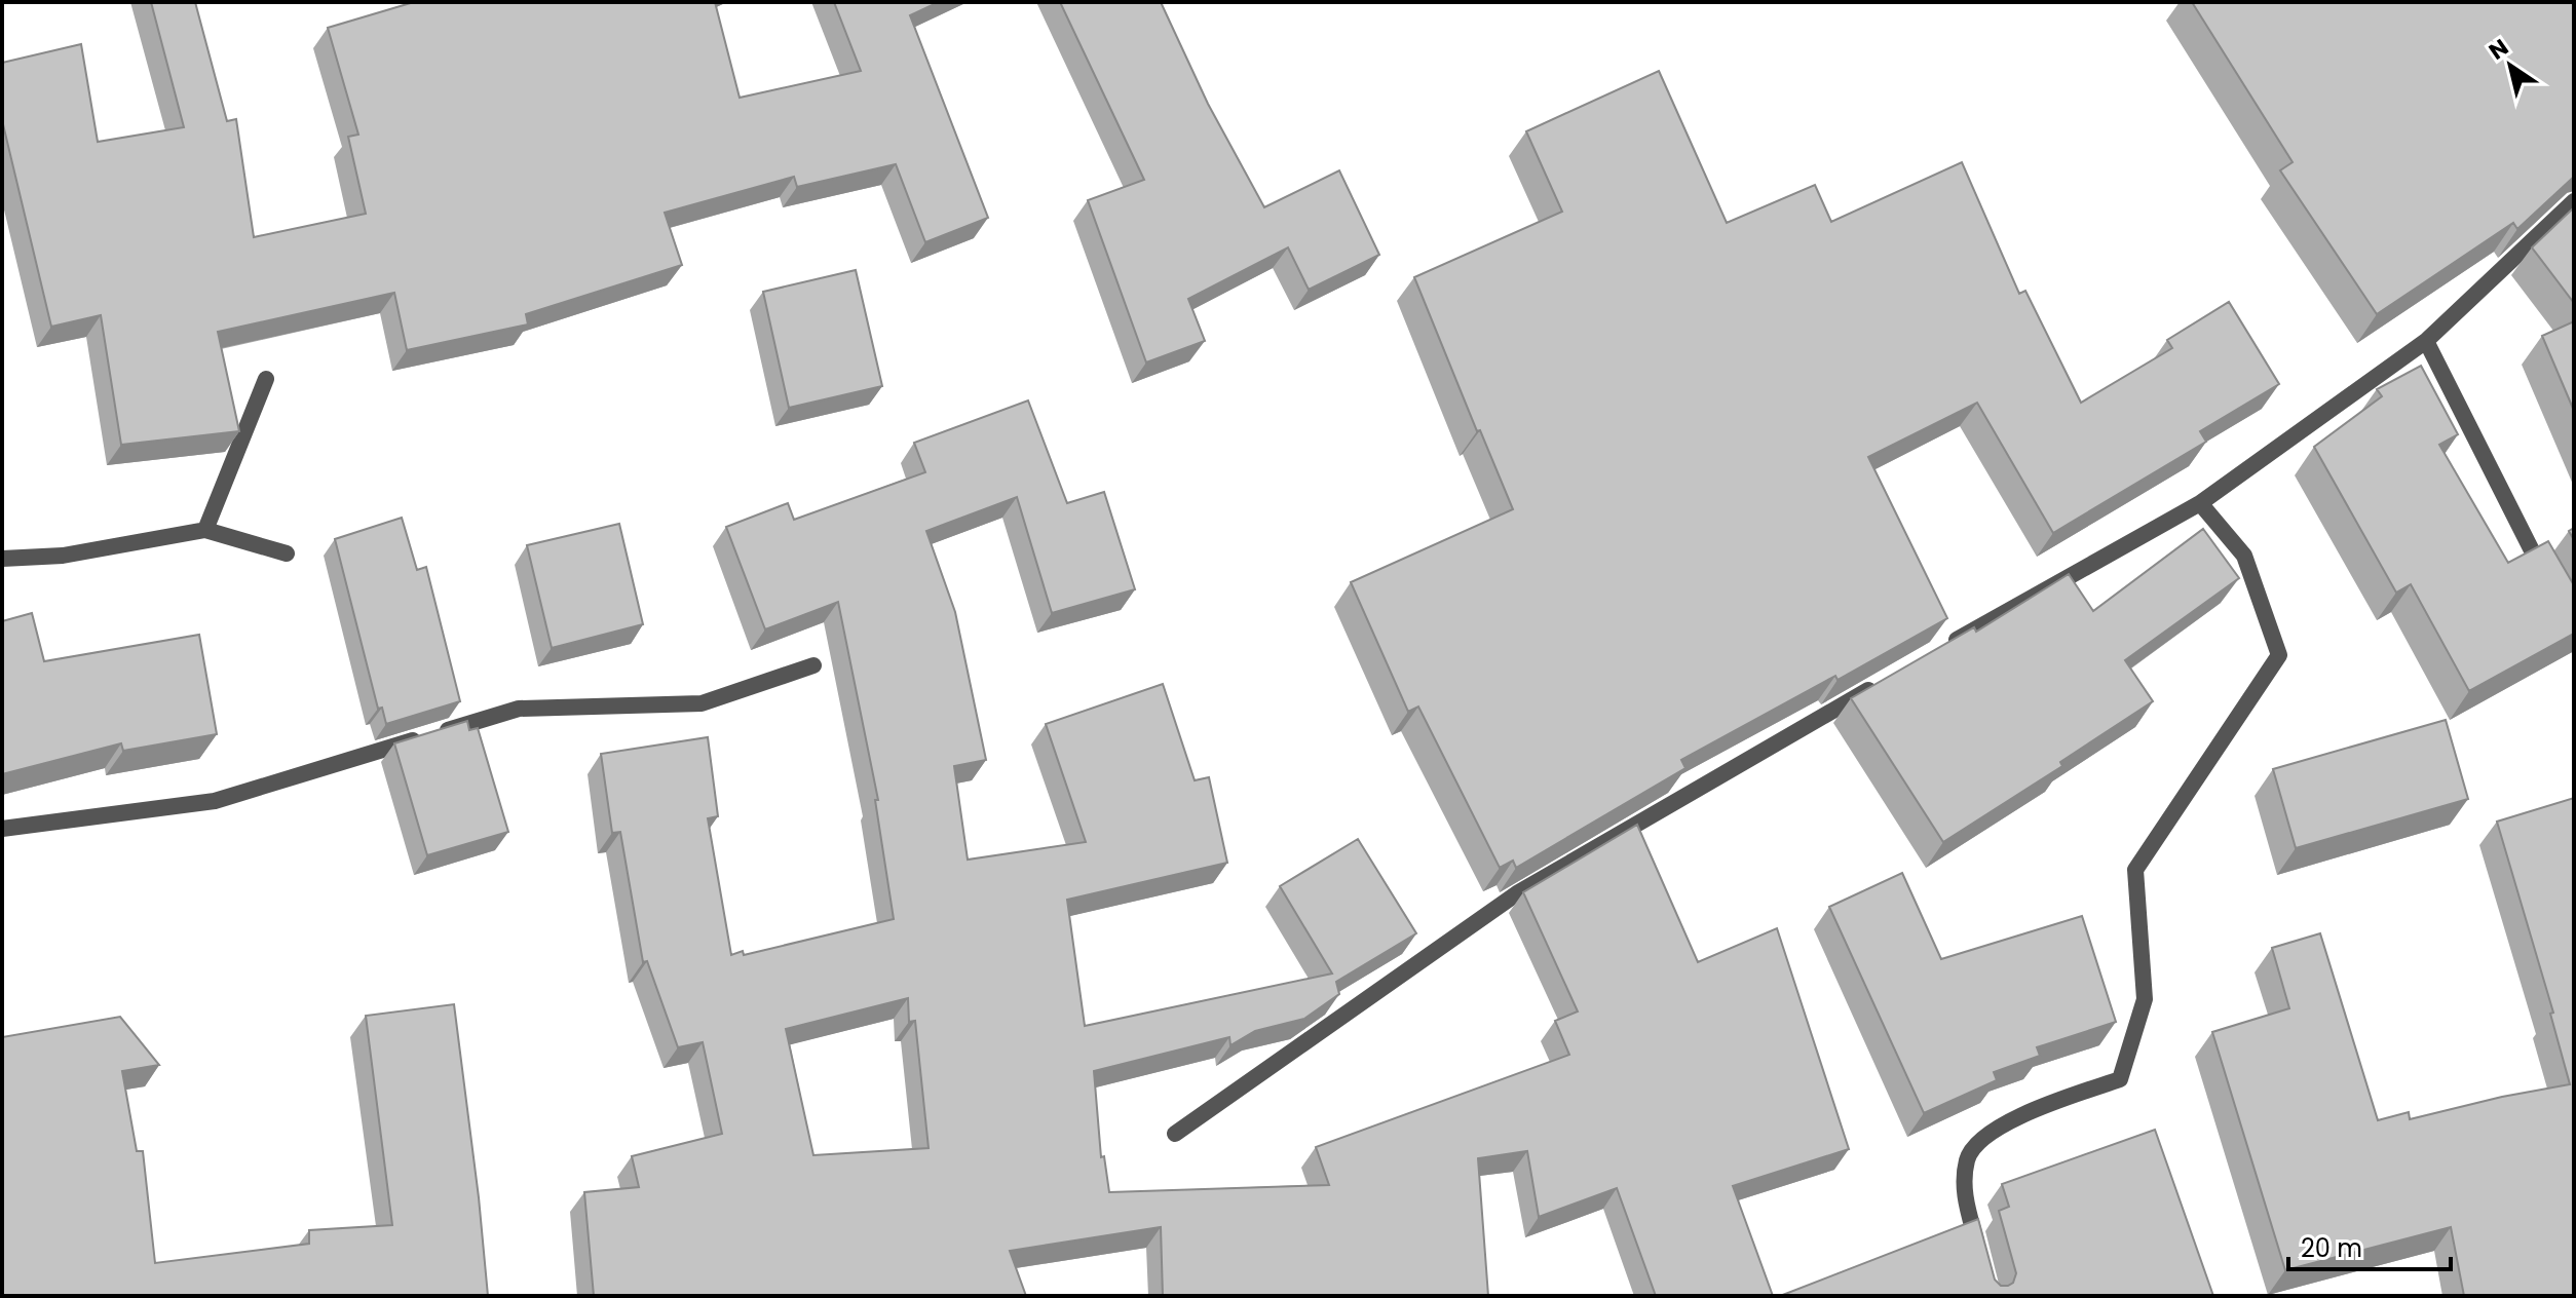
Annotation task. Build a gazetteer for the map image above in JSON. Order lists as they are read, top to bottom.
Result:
{
  "scale_bar": "20 m",
  "north": "top left"
}
